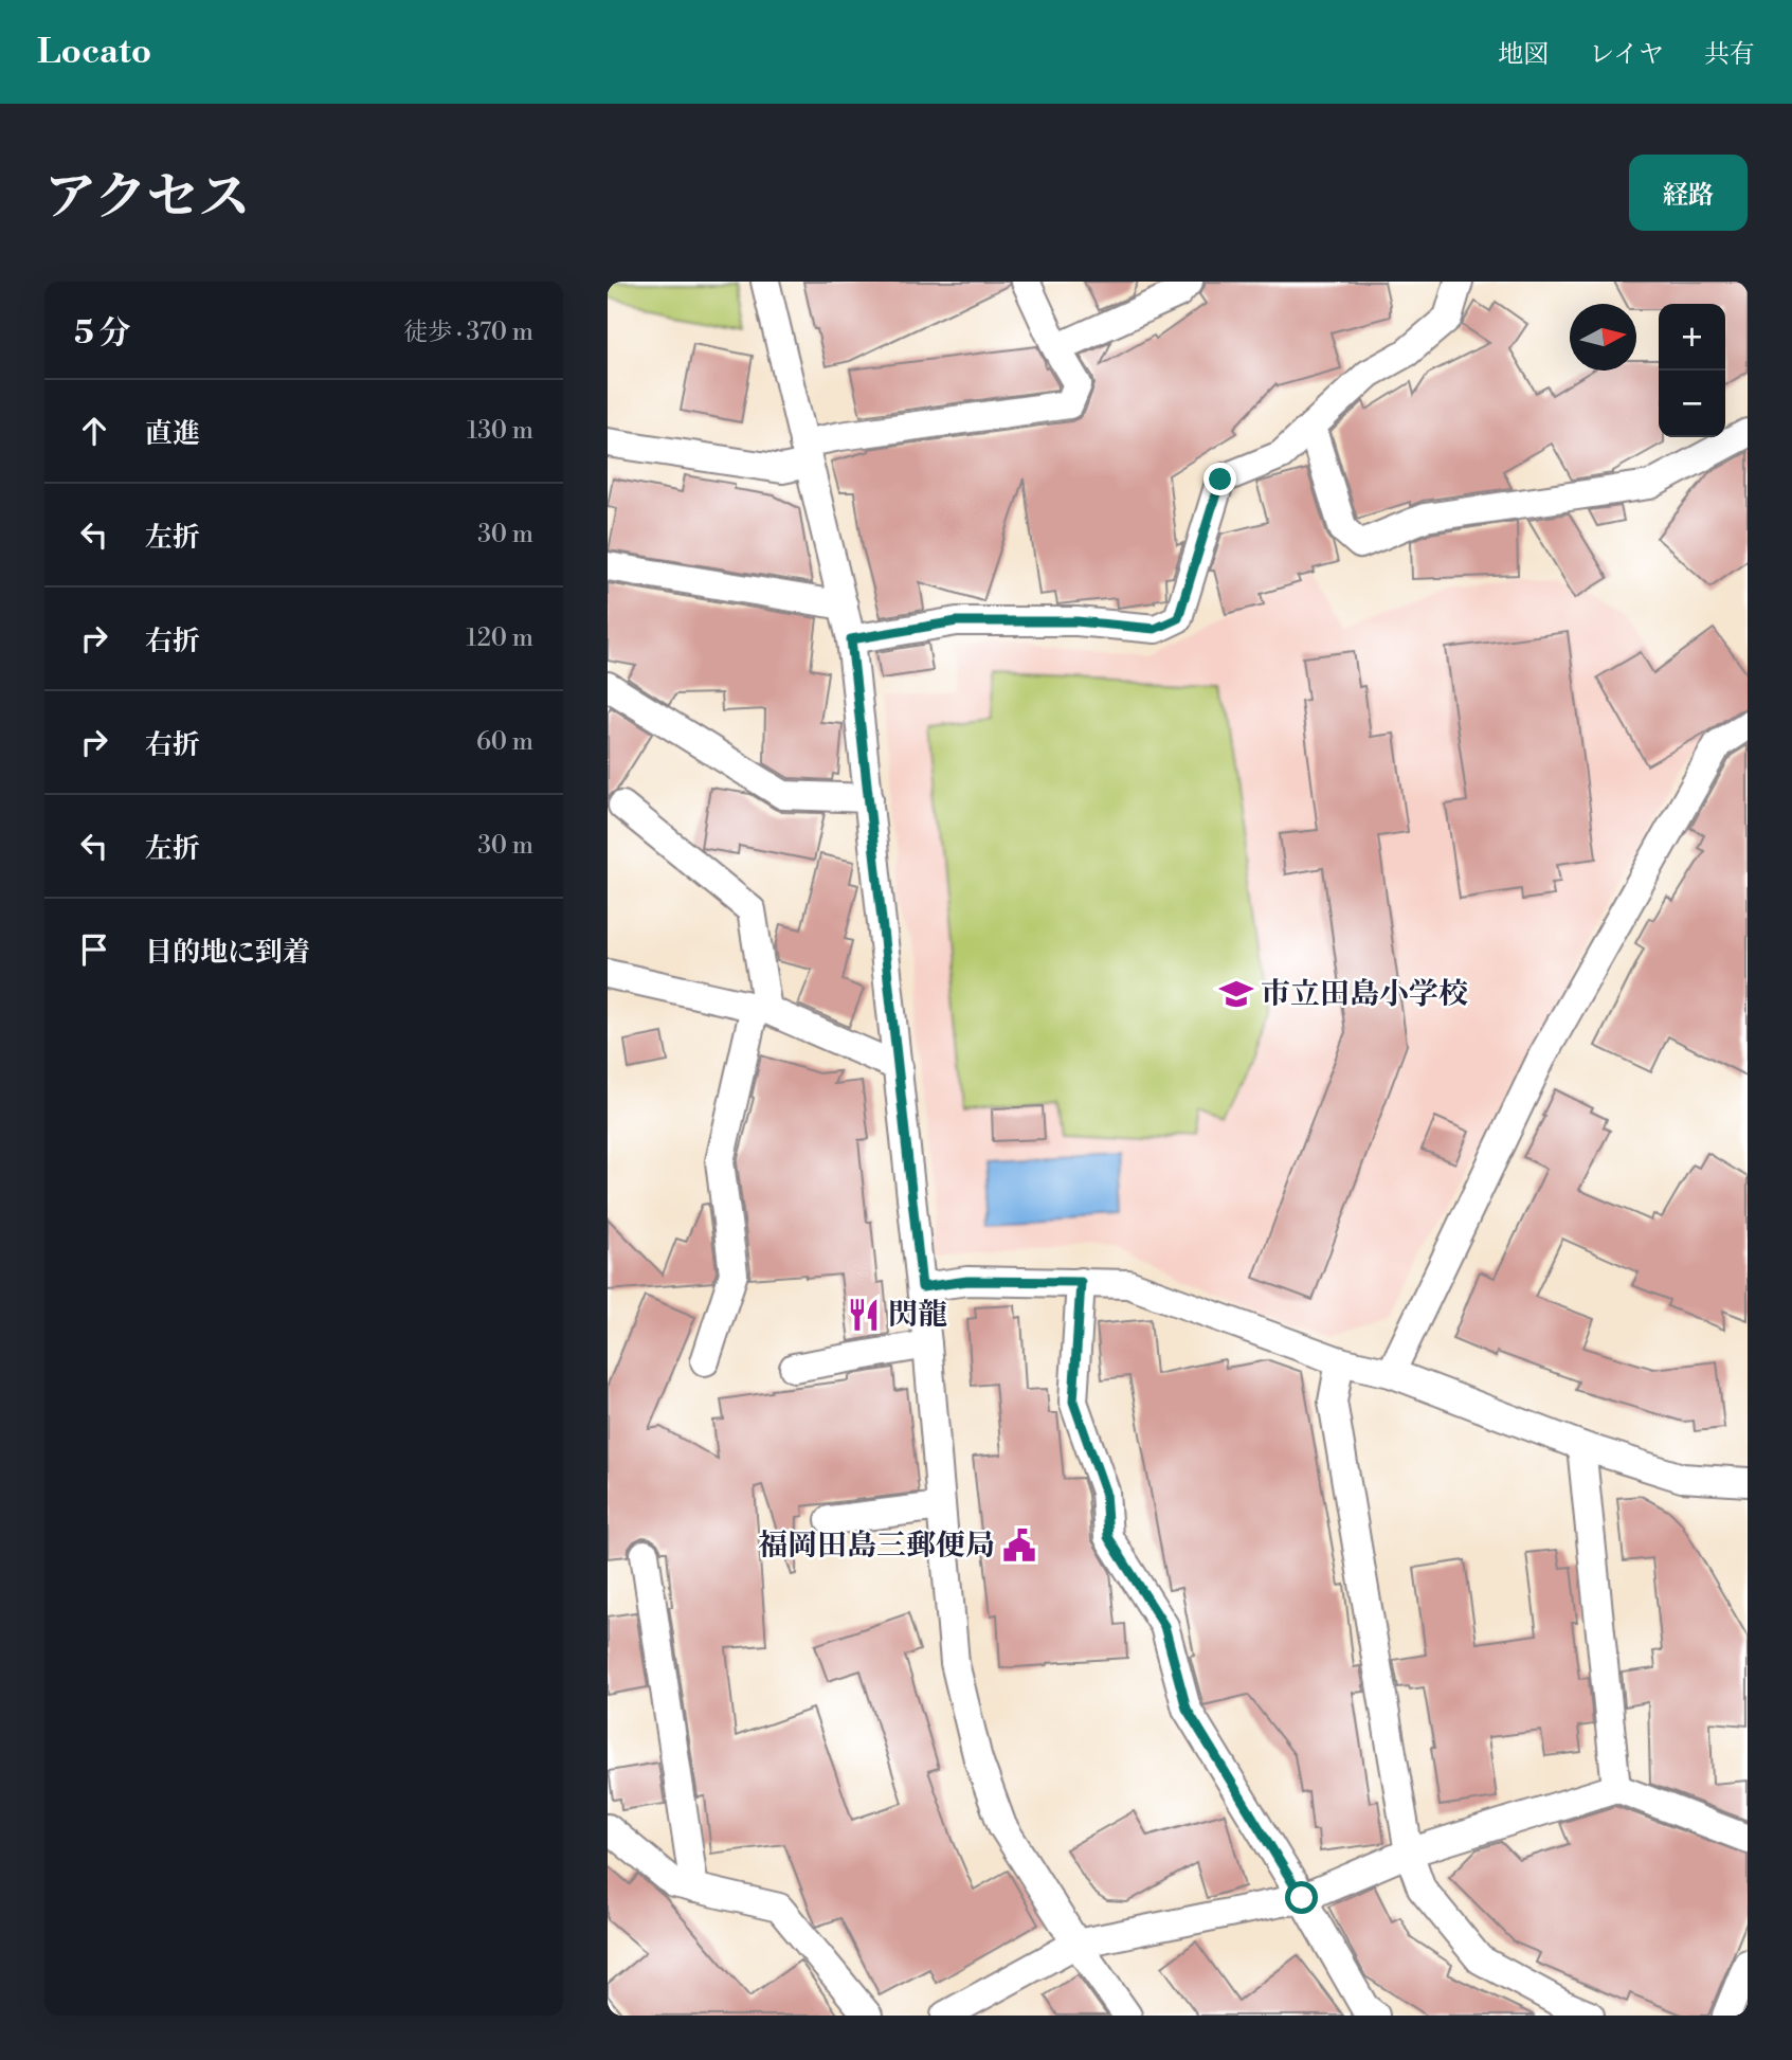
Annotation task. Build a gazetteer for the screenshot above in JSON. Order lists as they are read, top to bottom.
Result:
{
  "places": {
    "school or university": ["市立田島小学校"],
    "restaurant": ["閃龍"],
    "public building": ["福岡田島三郵便局"]
  },
  "north": "right",
  "page": {
    "header": "Locato",
    "nav": ["地図", "レイヤ", "共有"],
    "title": "アクセス",
    "buttons": "経路",
    "heading": ["5 分", "徒歩 · 370 m"],
    "map_buttons": ["+", "−"],
    "list": [
      ["直進", "130 m"],
      ["左折", "30 m"],
      ["右折", "120 m"],
      ["右折", "60 m"],
      ["左折", "30 m"],
      "目的地に到着"
    ]
  }
}
